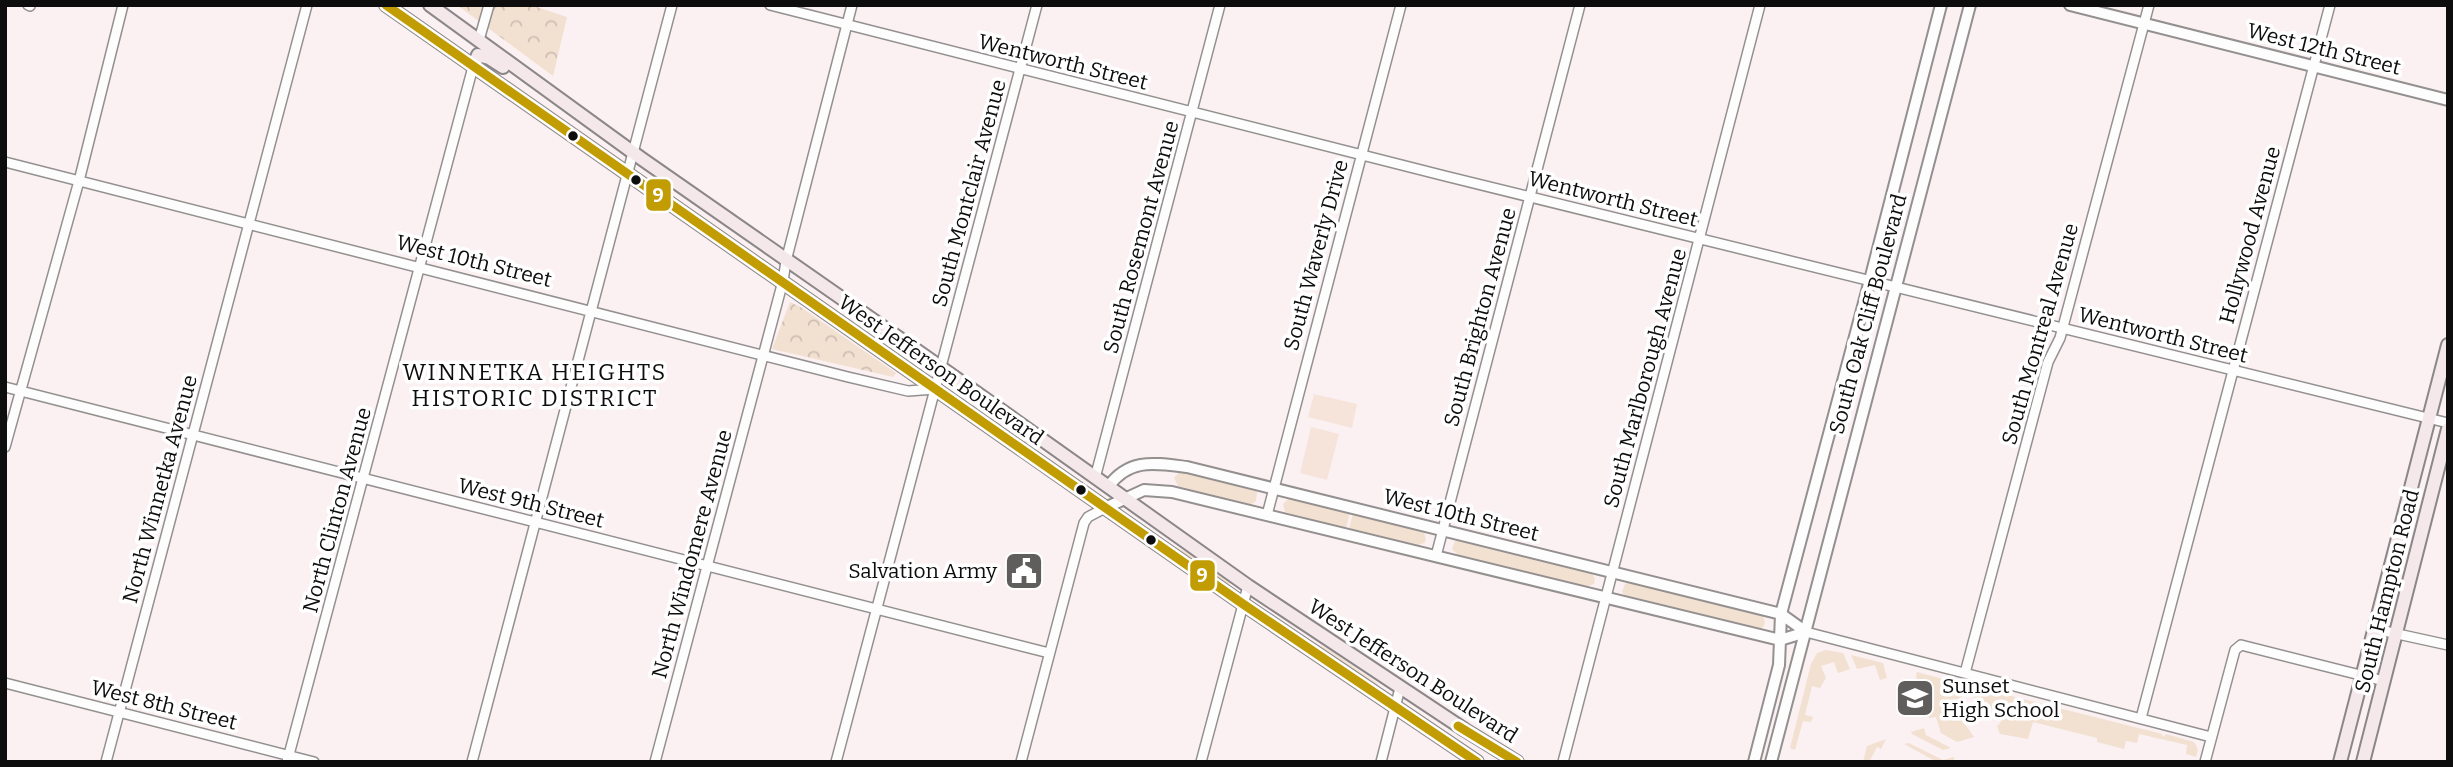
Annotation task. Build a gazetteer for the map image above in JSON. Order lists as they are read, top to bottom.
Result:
{
  "streets": {
    "main road": ["West Jefferson Boulevard", "South Hampton Road"],
    "street": [
      "West 12th Street",
      "Wentworth Street",
      "South Montclair Avenue",
      "Hollywood Avenue",
      "South Rosemont Avenue",
      "South Waverly Drive",
      "West 10th Street",
      "South Oak Cliff Boulevard",
      "South Brighton Avenue",
      "South Montreal Avenue",
      "South Marlborough Avenue",
      "North Winnetka Avenue",
      "West 9th Street",
      "North Clinton Avenue",
      "North Windomere Avenue",
      "West 8th Street"
    ]
  },
  "crossings": [
    ["West 12th Street", "Hollywood Avenue"],
    ["West 12th Street", "South Montreal Avenue"],
    ["Wentworth Street", "South Montclair Avenue"],
    ["Wentworth Street", "Hollywood Avenue"],
    ["Wentworth Street", "South Rosemont Avenue"],
    ["Wentworth Street", "South Waverly Drive"],
    ["Wentworth Street", "South Oak Cliff Boulevard"],
    ["Wentworth Street", "South Brighton Avenue"],
    ["Wentworth Street", "South Montreal Avenue"],
    ["Wentworth Street", "South Marlborough Avenue"],
    ["Wentworth Street", "North Windomere Avenue"],
    ["Wentworth Street", "South Hampton Road"],
    ["South Montclair Avenue", "West 10th Street"],
    ["South Montclair Avenue", "West Jefferson Boulevard"],
    ["South Montclair Avenue", "West 9th Street"],
    ["Hollywood Avenue", "West 10th Street"],
    ["South Rosemont Avenue", "West Jefferson Boulevard"],
    ["South Waverly Drive", "West 10th Street"],
    ["West 10th Street", "South Oak Cliff Boulevard"],
    ["West 10th Street", "South Brighton Avenue"],
    ["West 10th Street", "South Montreal Avenue"],
    ["West 10th Street", "West Jefferson Boulevard"],
    ["West 10th Street", "South Marlborough Avenue"],
    ["West 10th Street", "North Winnetka Avenue"],
    ["West 10th Street", "North Clinton Avenue"],
    ["West 10th Street", "North Windomere Avenue"],
    ["West Jefferson Boulevard", "North Clinton Avenue"],
    ["West Jefferson Boulevard", "North Windomere Avenue"],
    ["North Winnetka Avenue", "West 9th Street"],
    ["North Winnetka Avenue", "West 8th Street"],
    ["West 9th Street", "North Clinton Avenue"],
    ["West 9th Street", "North Windomere Avenue"],
    ["North Clinton Avenue", "West 8th Street"]
  ],
  "districts": ["WINNETKA HEIGHTS HISTORIC DISTRICT"],
  "places": {
    "public building": ["Salvation Army"],
    "school or university": ["Sunset High School"]
  },
  "lines": ["transit line 9"]
}
